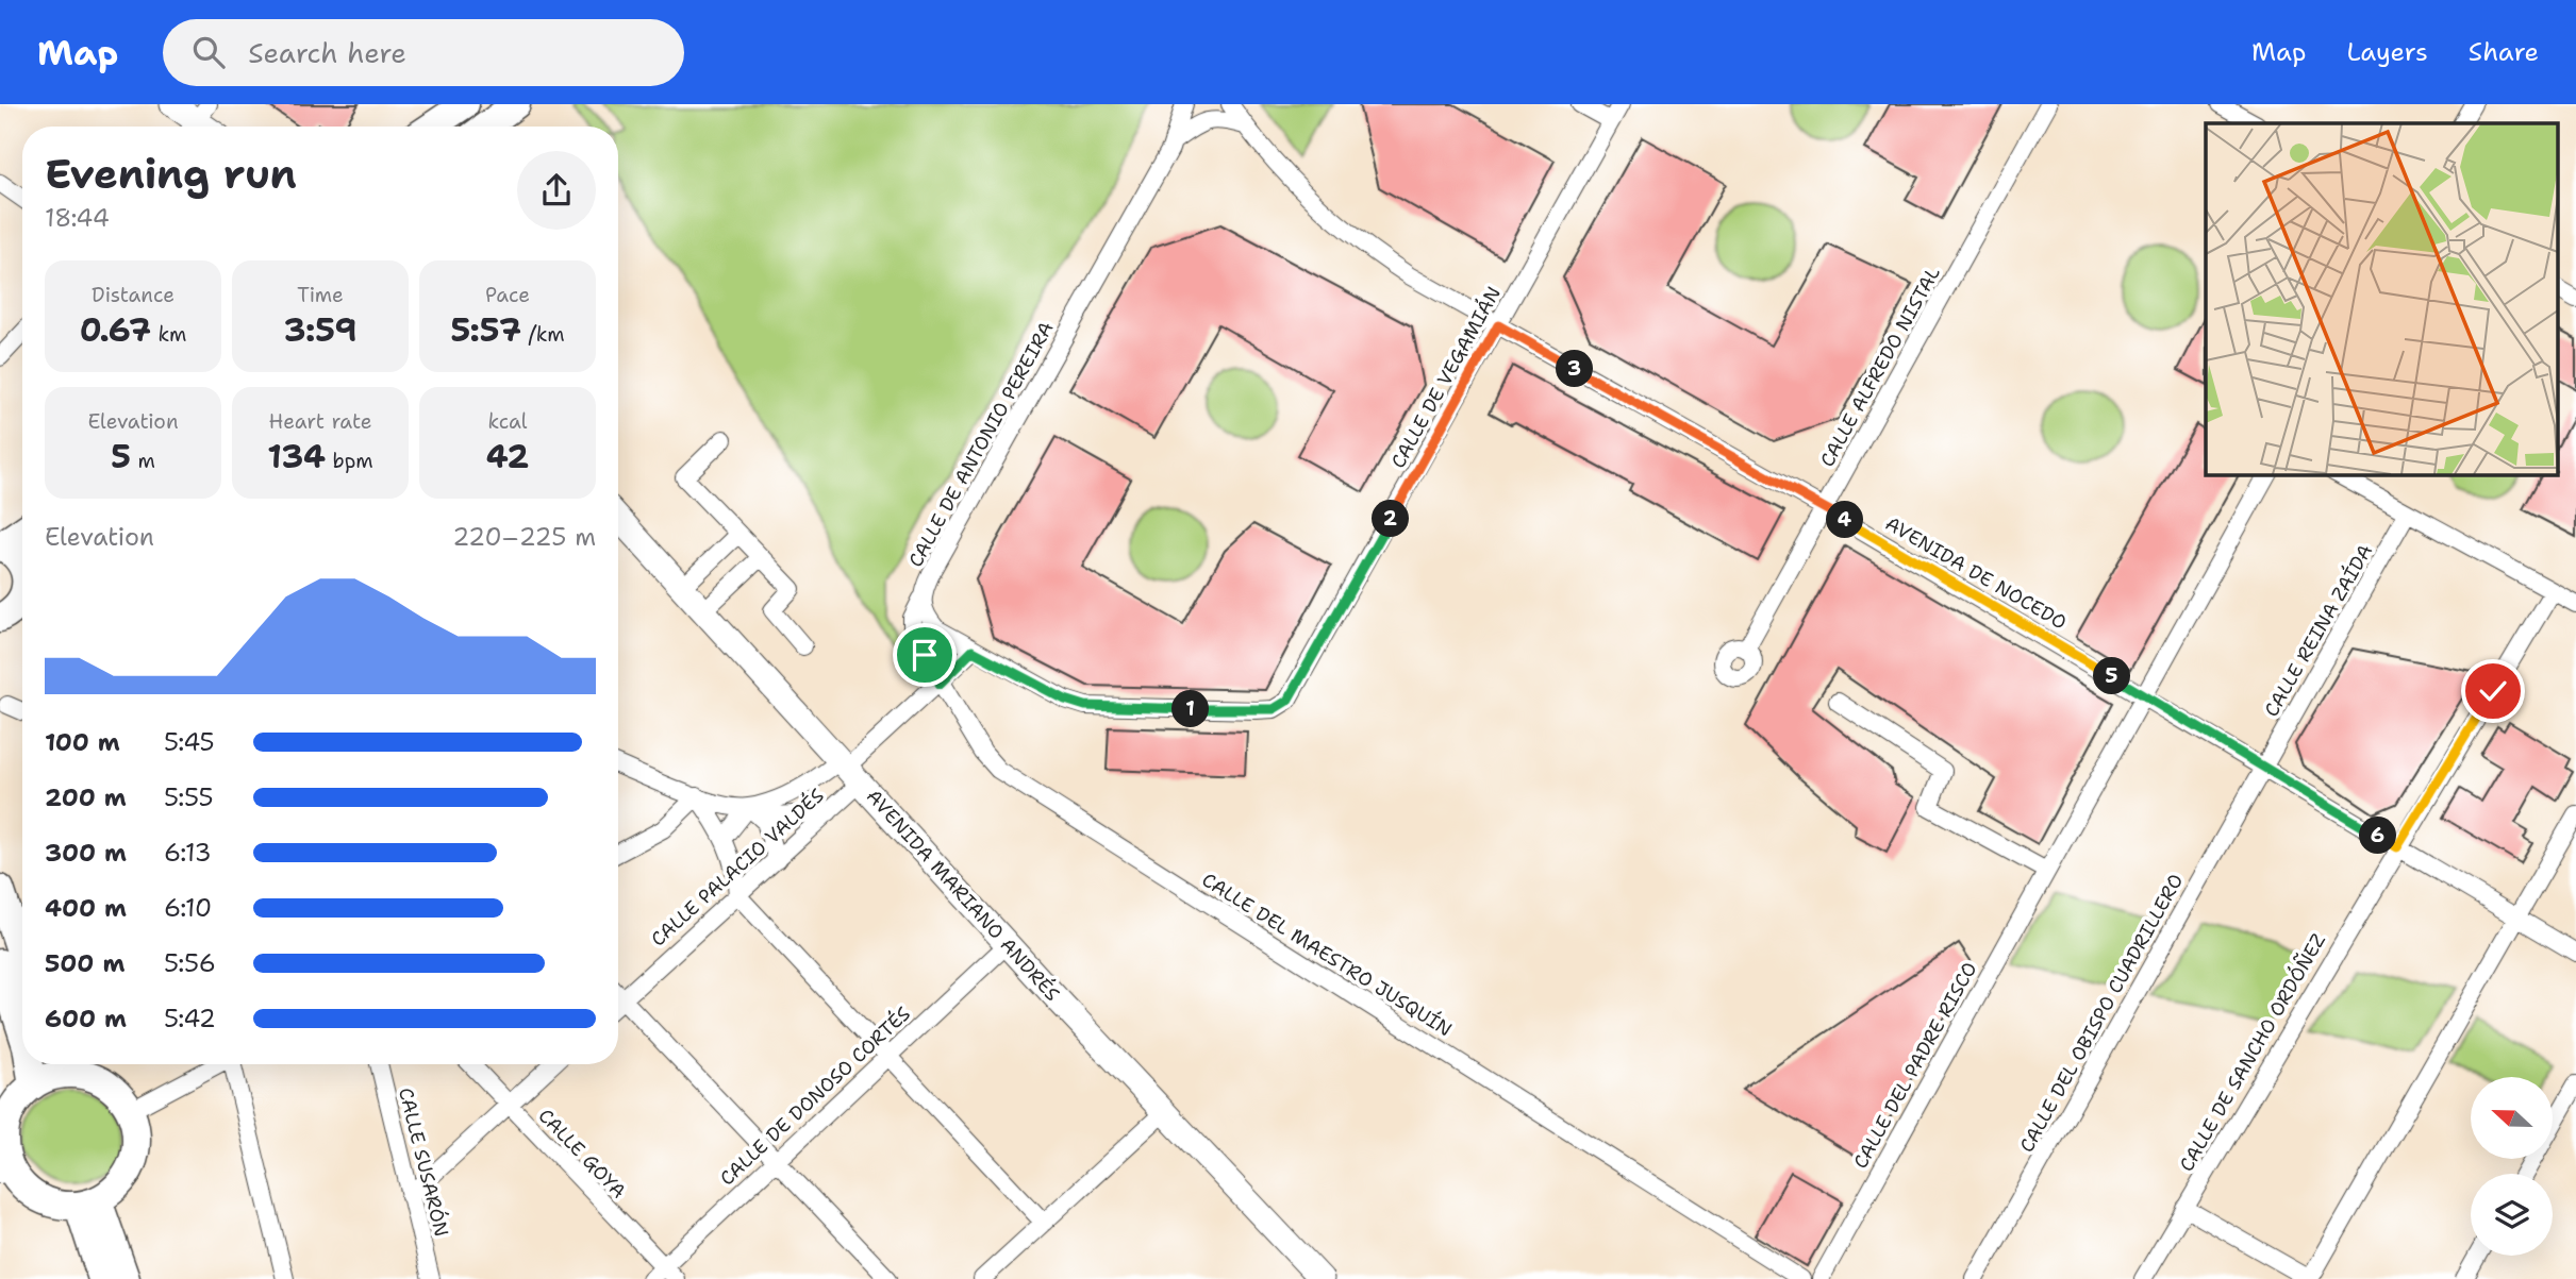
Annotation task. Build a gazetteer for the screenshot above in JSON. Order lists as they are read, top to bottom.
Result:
{
  "streets": {
    "main road": ["AVENIDA MARIANO ANDRÉS"],
    "street": [
      "CALLE ALFREDO NISTAL",
      "CALLE DE VEGAMIÁN",
      "CALLE DE ANTONIO PEREIRA",
      "AVENIDA DE NOCEDO",
      "CALLE REINA ZAÍDA",
      "CALLE PALACIO VALDÉS",
      "CALLE DEL MAESTRO JUSQUÍN",
      "CALLE DEL OBISPO CUADRILLERO",
      "CALLE DE SANCHO ORDÓÑEZ",
      "CALLE DEL PADRE RISCO",
      "CALLE DE DONOSO CORTÉS",
      "CALLE GOYA",
      "CALLE SUSARÓN"
    ]
  },
  "crossings": [
    ["CALLE ALFREDO NISTAL", "AVENIDA DE NOCEDO"],
    ["CALLE DE VEGAMIÁN", "AVENIDA DE NOCEDO"],
    ["CALLE DE ANTONIO PEREIRA", "AVENIDA DE NOCEDO"],
    ["CALLE DE ANTONIO PEREIRA", "CALLE DEL MAESTRO JUSQUÍN"],
    ["AVENIDA DE NOCEDO", "CALLE REINA ZAÍDA"],
    ["AVENIDA DE NOCEDO", "CALLE DEL OBISPO CUADRILLERO"],
    ["AVENIDA DE NOCEDO", "CALLE DE SANCHO ORDÓÑEZ"],
    ["AVENIDA DE NOCEDO", "CALLE DEL PADRE RISCO"],
    ["CALLE REINA ZAÍDA", "CALLE DEL OBISPO CUADRILLERO"],
    ["CALLE PALACIO VALDÉS", "AVENIDA MARIANO ANDRÉS"],
    ["AVENIDA MARIANO ANDRÉS", "CALLE DE DONOSO CORTÉS"],
    ["CALLE DE DONOSO CORTÉS", "CALLE GOYA"]
  ],
  "north": "left",
  "page": {
    "header": "Map",
    "search": "Search here",
    "nav": ["Map", "Layers", "Share"],
    "heading": ["Evening run", "18:44"],
    "stats": [
      ["Distance", "0.67 km"],
      ["Time", "3:59"],
      ["Pace", "5:57 /km"],
      ["Elevation", "5 m"],
      ["Heart rate", "134 bpm"],
      ["kcal", "42"]
    ],
    "pins": [
      "3",
      "2",
      "4",
      "5",
      "1",
      "6"
    ],
    "chart": ["Elevation", "220–225 m"],
    "list": [
      {
        "name": "100 m",
        "note": "5:45"
      },
      {
        "name": "200 m",
        "note": "5:55"
      },
      {
        "name": "300 m",
        "note": "6:13"
      },
      {
        "name": "400 m",
        "note": "6:10"
      },
      {
        "name": "500 m",
        "note": "5:56"
      },
      {
        "name": "600 m",
        "note": "5:42"
      }
    ]
  }
}
